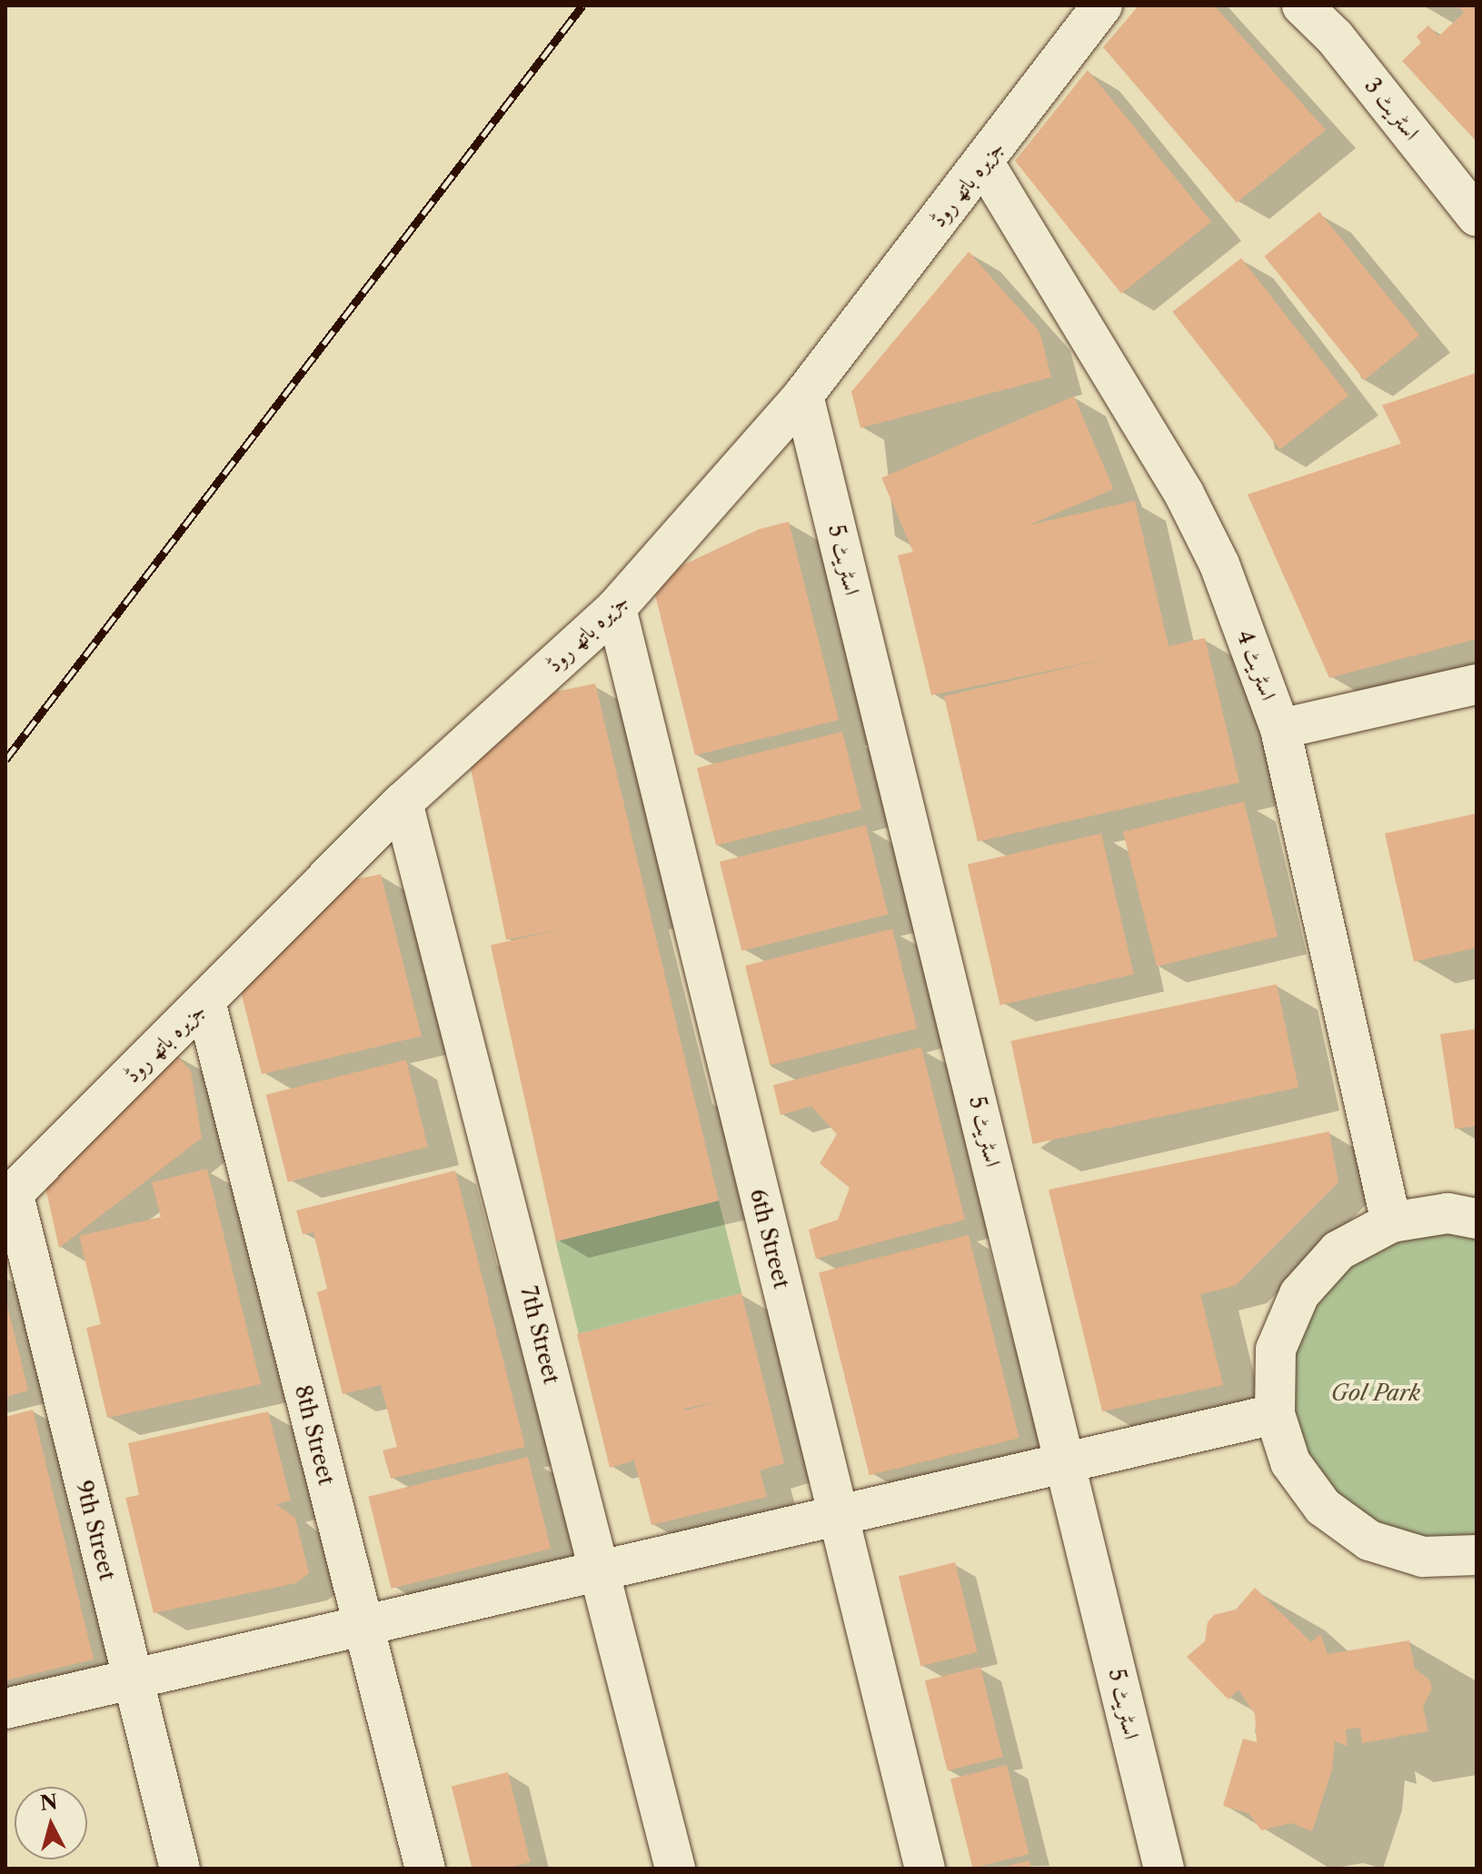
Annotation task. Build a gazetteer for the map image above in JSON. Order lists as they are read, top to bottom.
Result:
{
  "streets": {
    "street": [
      "اسٹریٹ 3",
      "جزیرہ باتھ روڈ",
      "اسٹریٹ 5",
      "اسٹریٹ 4",
      "6th Street",
      "7th Street",
      "8th Street",
      "9th Street"
    ]
  },
  "crossings": [
    ["جزیرہ باتھ روڈ", "اسٹریٹ 5"],
    ["جزیرہ باتھ روڈ", "اسٹریٹ 4"],
    ["جزیرہ باتھ روڈ", "6th Street"],
    ["جزیرہ باتھ روڈ", "7th Street"],
    ["جزیرہ باتھ روڈ", "8th Street"],
    ["جزیرہ باتھ روڈ", "9th Street"]
  ],
  "parks": ["Gol Park"],
  "north": "top"
}
